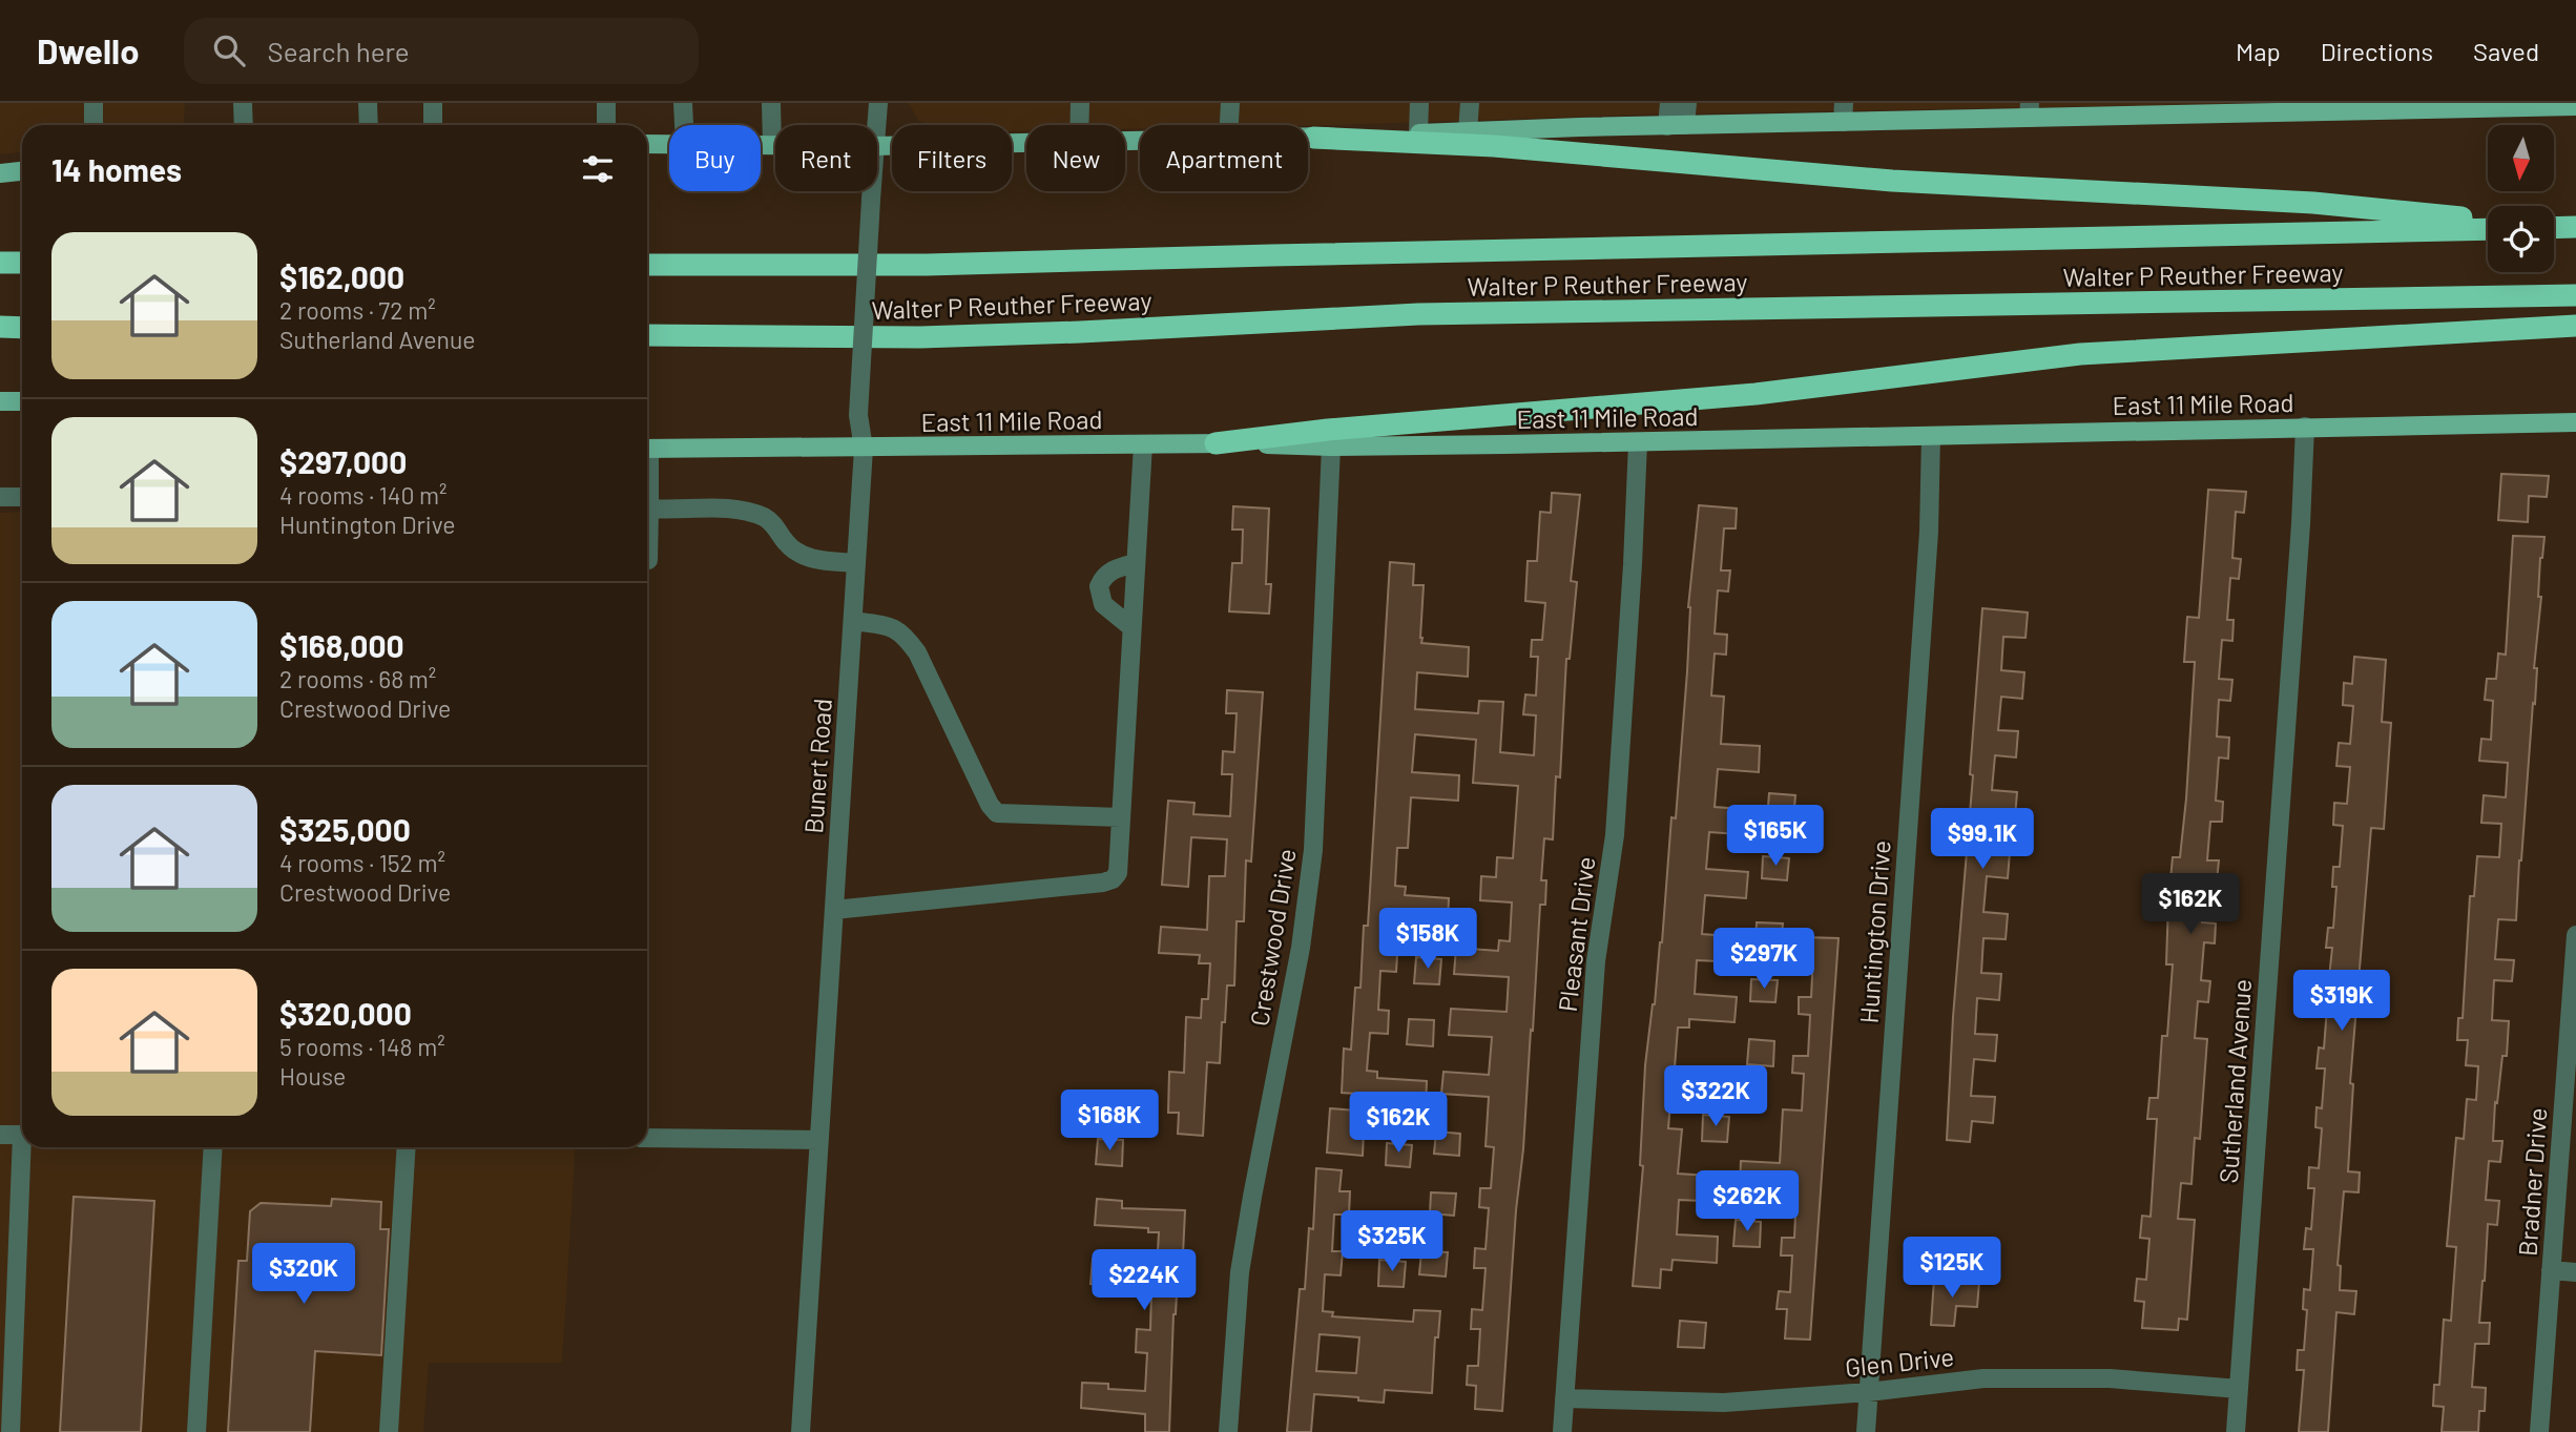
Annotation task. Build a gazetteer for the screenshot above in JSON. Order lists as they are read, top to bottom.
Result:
{
  "streets": {
    "highway": ["Walter P Reuther Freeway"],
    "main road": ["East 11 Mile Road"],
    "street": [
      "Bunert Road",
      "Huntington Drive",
      "Pleasant Drive",
      "Crestwood Drive",
      "Sutherland Avenue",
      "Bradner Drive",
      "Glen Drive"
    ]
  },
  "crossings": [
    ["East 11 Mile Road", "Bunert Road"],
    ["East 11 Mile Road", "Huntington Drive"],
    ["East 11 Mile Road", "Pleasant Drive"],
    ["East 11 Mile Road", "Crestwood Drive"],
    ["East 11 Mile Road", "Sutherland Avenue"],
    ["Huntington Drive", "Glen Drive"],
    ["Pleasant Drive", "Glen Drive"],
    ["Sutherland Avenue", "Glen Drive"]
  ],
  "north": "bottom",
  "page": {
    "header": "Dwello",
    "search": "Search here",
    "nav": ["Map", "Directions", "Saved"],
    "chip": [
      "Buy",
      "Rent",
      "Filters",
      "New",
      "Apartment"
    ],
    "heading": "14 homes",
    "list": [
      {
        "name": "$162,000",
        "note": "2 rooms · 72 m² · Sutherland Avenue"
      },
      {
        "name": "$297,000",
        "note": "4 rooms · 140 m² · Huntington Drive"
      },
      {
        "name": "$168,000",
        "note": "2 rooms · 68 m² · Crestwood Drive"
      },
      {
        "name": "$325,000",
        "note": "4 rooms · 152 m² · Crestwood Drive"
      },
      {
        "name": "$320,000",
        "note": "5 rooms · 148 m² · House"
      }
    ],
    "price": [
      "$165K",
      "$99.1K",
      "$162K",
      "$158K",
      "$297K",
      "$319K",
      "$322K",
      "$168K",
      "$162K",
      "$262K",
      "$325K",
      "$125K",
      "$320K",
      "$224K"
    ]
  }
}
